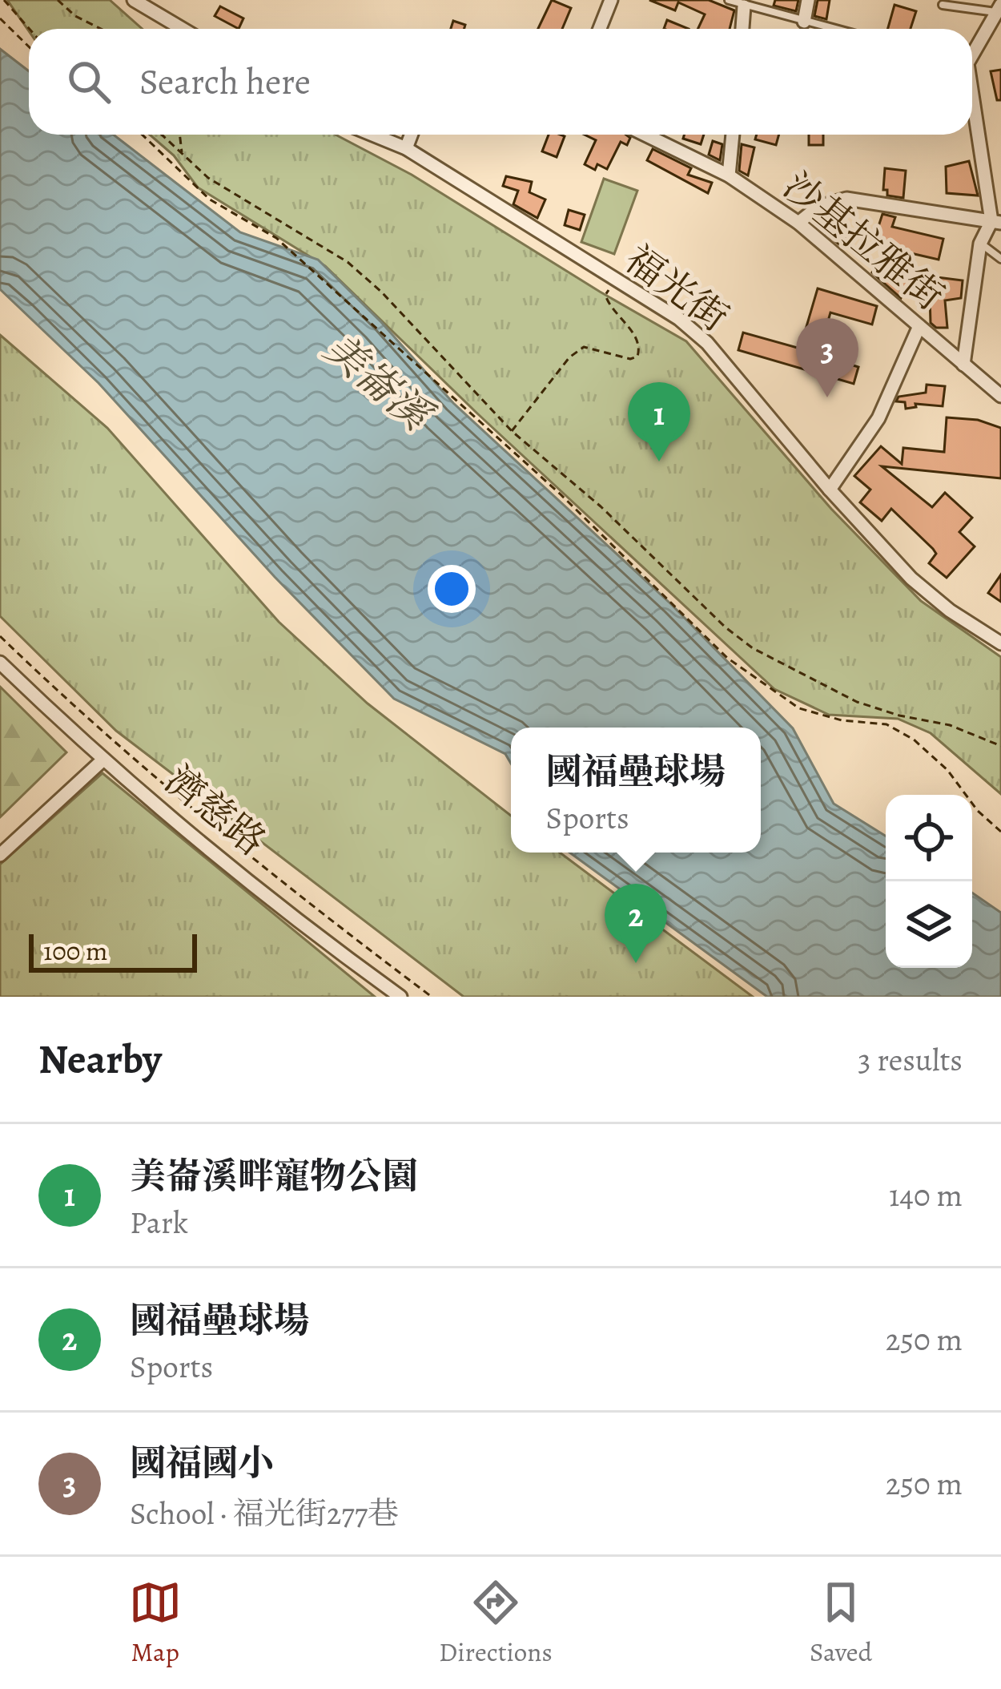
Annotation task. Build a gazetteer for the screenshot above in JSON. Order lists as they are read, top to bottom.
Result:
{
  "streets": {
    "street": ["沙基拉雅街", "福光街", "濟慈路"]
  },
  "water": ["美崙溪"],
  "scale_bar": "100 m",
  "page": {
    "search": "Search here",
    "pins": ["3", "1", "2"],
    "popup": ["國福壘球場", "Sports"],
    "scale": "100 m",
    "heading": ["Nearby", "3 results"],
    "list": [
      {
        "mark": "1",
        "name": "美崙溪畔寵物公園",
        "note": "Park",
        "value": "140 m"
      },
      {
        "mark": "2",
        "name": "國福壘球場",
        "note": "Sports",
        "value": "250 m"
      },
      {
        "mark": "3",
        "name": "國福國小",
        "note": "School · 福光街277巷",
        "value": "250 m"
      }
    ],
    "nav": ["Map", "Directions", "Saved"]
  }
}
